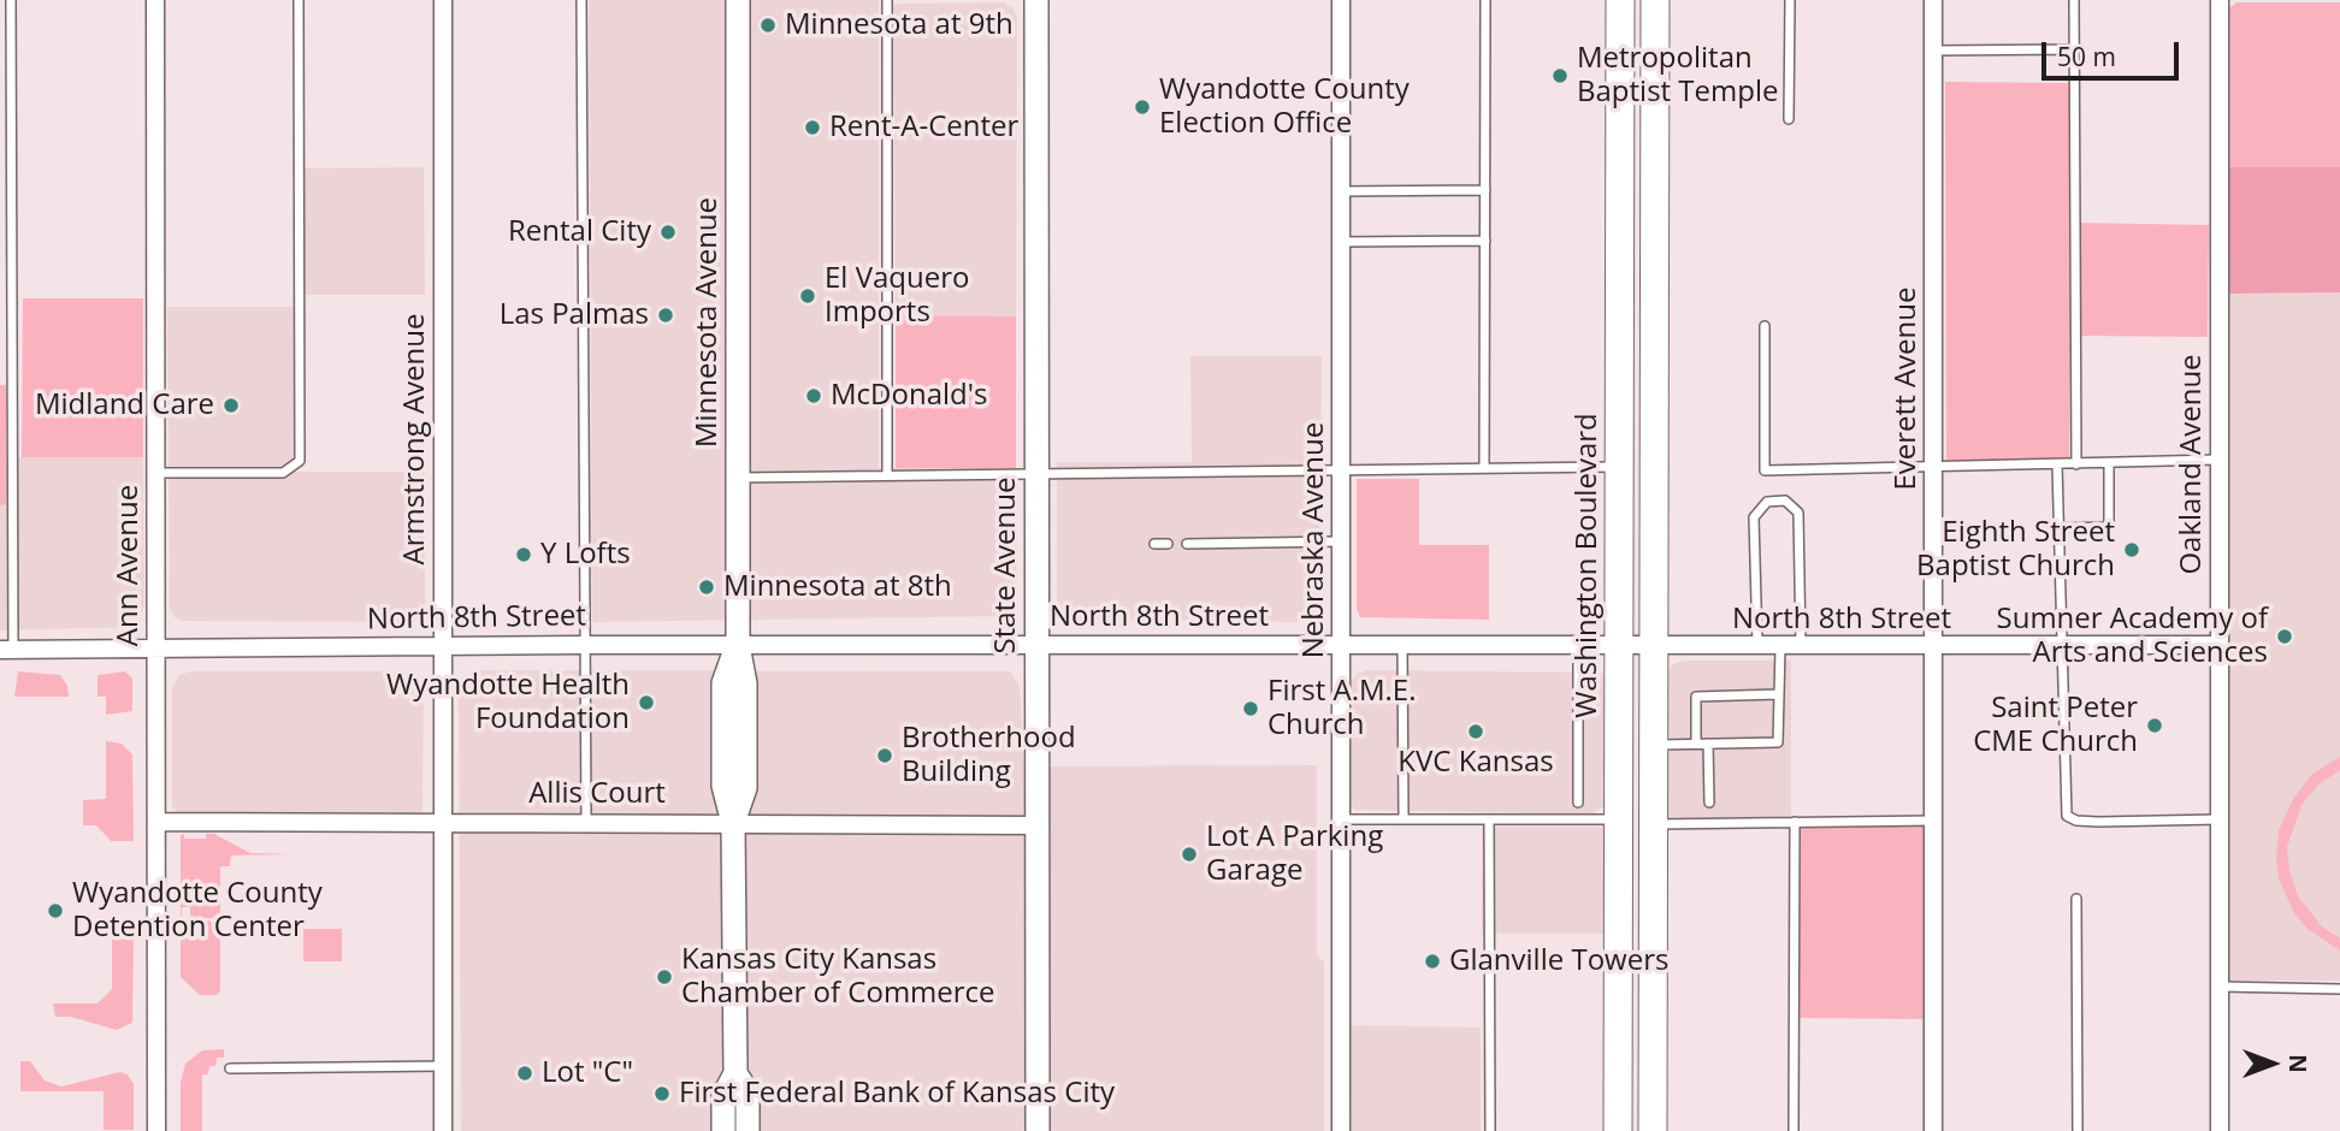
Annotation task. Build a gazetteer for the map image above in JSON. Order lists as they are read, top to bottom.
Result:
{
  "streets": {
    "main road": ["Minnesota Avenue", "State Avenue", "Washington Boulevard"],
    "street": [
      "Everett Avenue",
      "Armstrong Avenue",
      "Oakland Avenue",
      "Nebraska Avenue",
      "Ann Avenue",
      "North 8th Street",
      "Allis Court"
    ]
  },
  "crossings": [
    ["Minnesota Avenue", "North 8th Street"],
    ["Minnesota Avenue", "Allis Court"],
    ["Everett Avenue", "North 8th Street"],
    ["Armstrong Avenue", "North 8th Street"],
    ["Armstrong Avenue", "Allis Court"],
    ["Oakland Avenue", "North 8th Street"],
    ["Nebraska Avenue", "North 8th Street"],
    ["Ann Avenue", "North 8th Street"],
    ["Ann Avenue", "Allis Court"],
    ["State Avenue", "North 8th Street"],
    ["State Avenue", "Allis Court"],
    ["Washington Boulevard", "North 8th Street"]
  ],
  "places": [
    "Minnesota at 9th",
    "Metropolitan Baptist Temple",
    "Wyandotte County Election Office",
    "Rent-A-Center",
    "Rental City",
    "El Vaquero Imports",
    "Las Palmas",
    "McDonald's",
    "Midland Care",
    "Eighth Street Baptist Church",
    "Y Lofts",
    "Minnesota at 8th",
    "Sumner Academy of Arts and Sciences",
    "Wyandotte Health Foundation",
    "First A.M.E. Church",
    "Saint Peter CME Church",
    "KVC Kansas",
    "Brotherhood Building",
    "Lot A Parking Garage",
    "Wyandotte County Detention Center",
    "Glanville Towers",
    "Kansas City Kansas Chamber of Commerce",
    "Lot \"C\"",
    "First Federal Bank of Kansas City"
  ],
  "scale_bar": "50 m",
  "north": "right"
}
